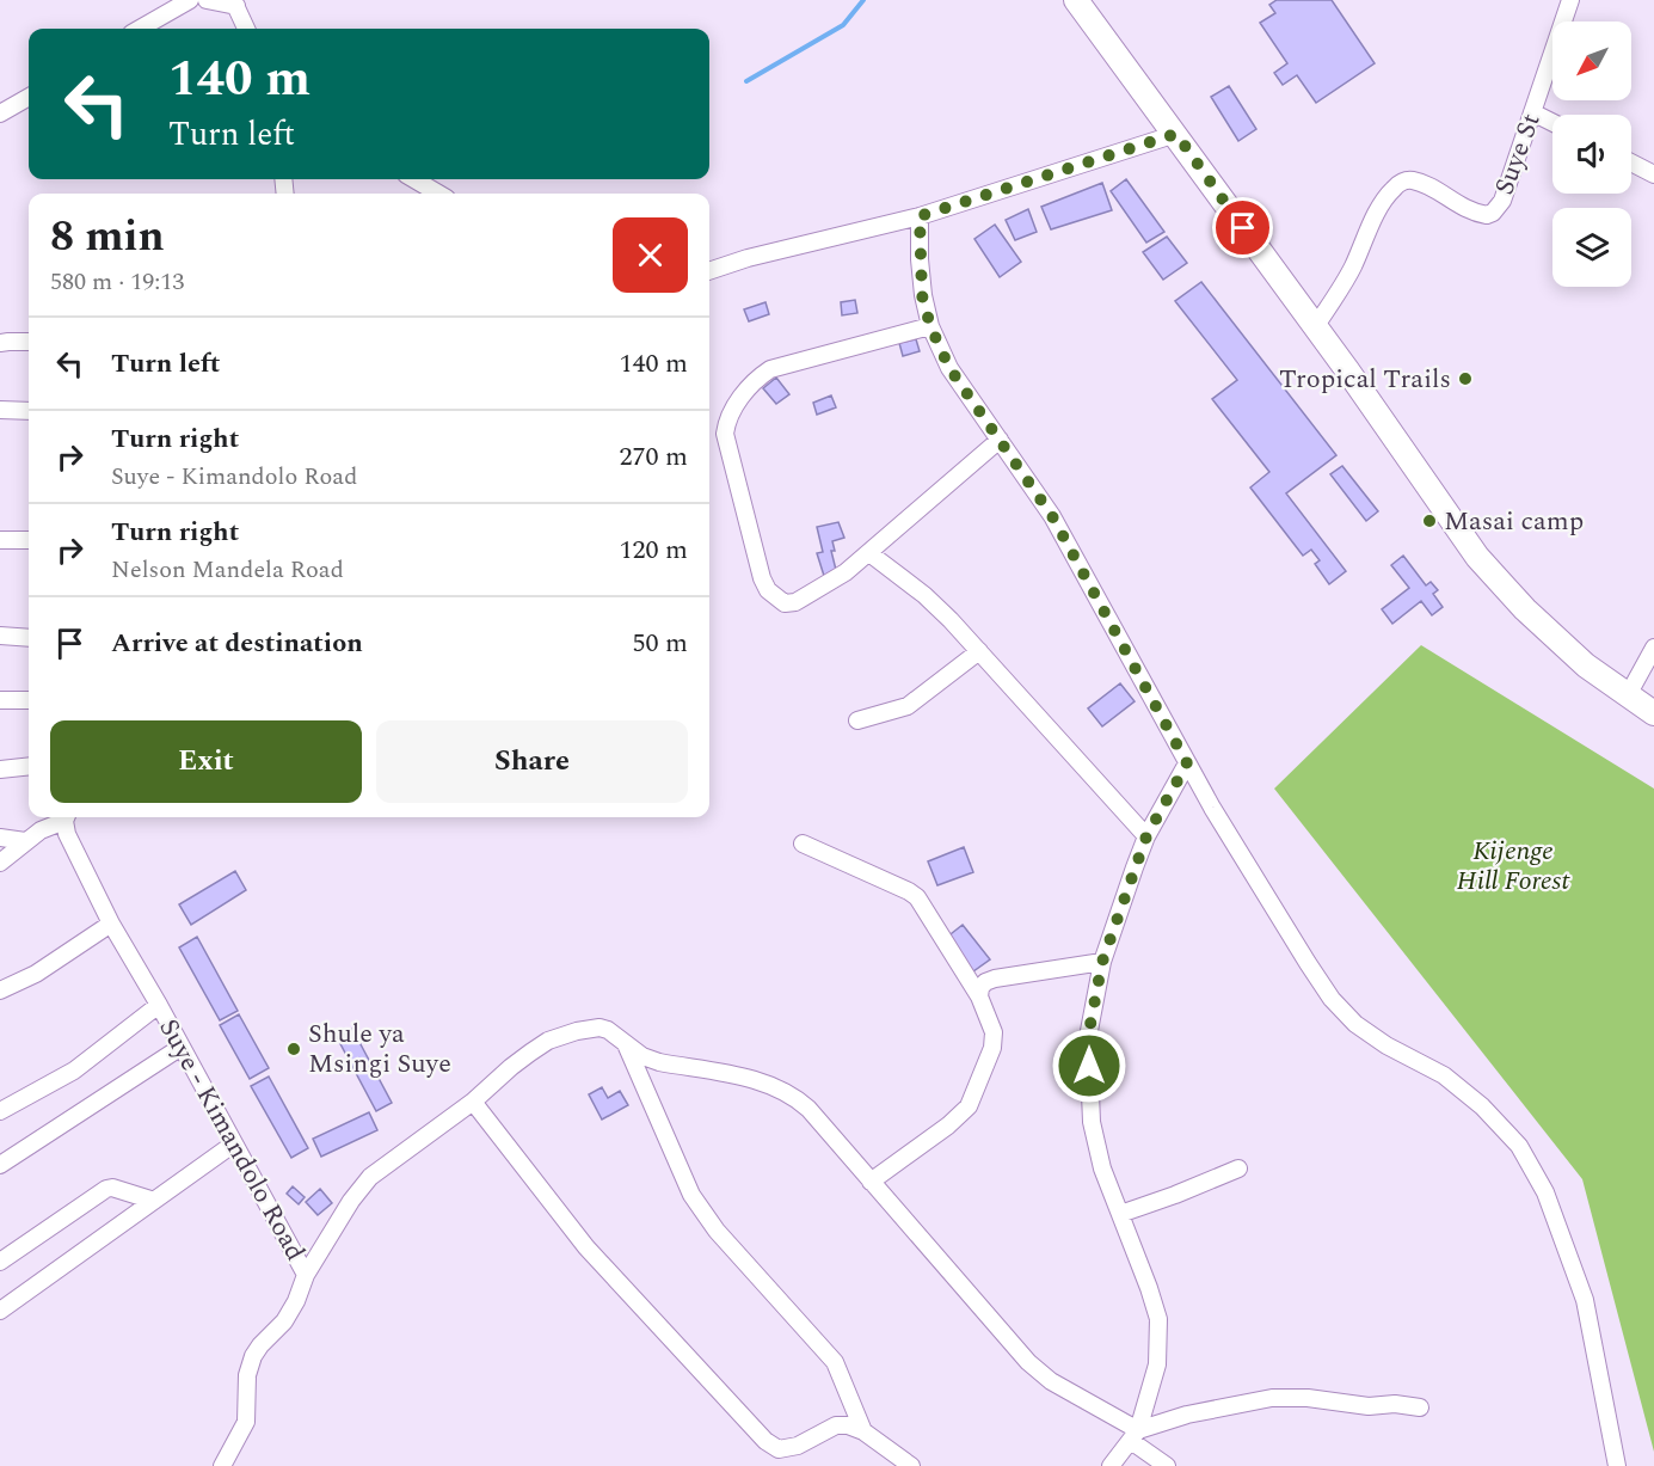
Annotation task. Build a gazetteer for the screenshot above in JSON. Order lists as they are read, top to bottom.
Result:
{
  "streets": {
    "street": ["Suye St", "Suye - Kimandolo Road"]
  },
  "parks": ["Kijenge Hill Forest"],
  "places": ["Tropical Trails", "Masai camp", "Shule ya Msingi Suye"],
  "north": "bottom left",
  "page": {
    "turn": ["140 m", "Turn left"],
    "heading": ["8 min", "580 m · 19:13"],
    "list": [
      {
        "name": "Turn left",
        "value": "140 m"
      },
      {
        "name": "Turn right",
        "note": "Suye - Kimandolo Road",
        "value": "270 m"
      },
      {
        "name": "Turn right",
        "note": "Nelson Mandela Road",
        "value": "120 m"
      },
      {
        "name": "Arrive at destination",
        "value": "50 m"
      }
    ],
    "buttons": ["Exit", "Share"]
  }
}
